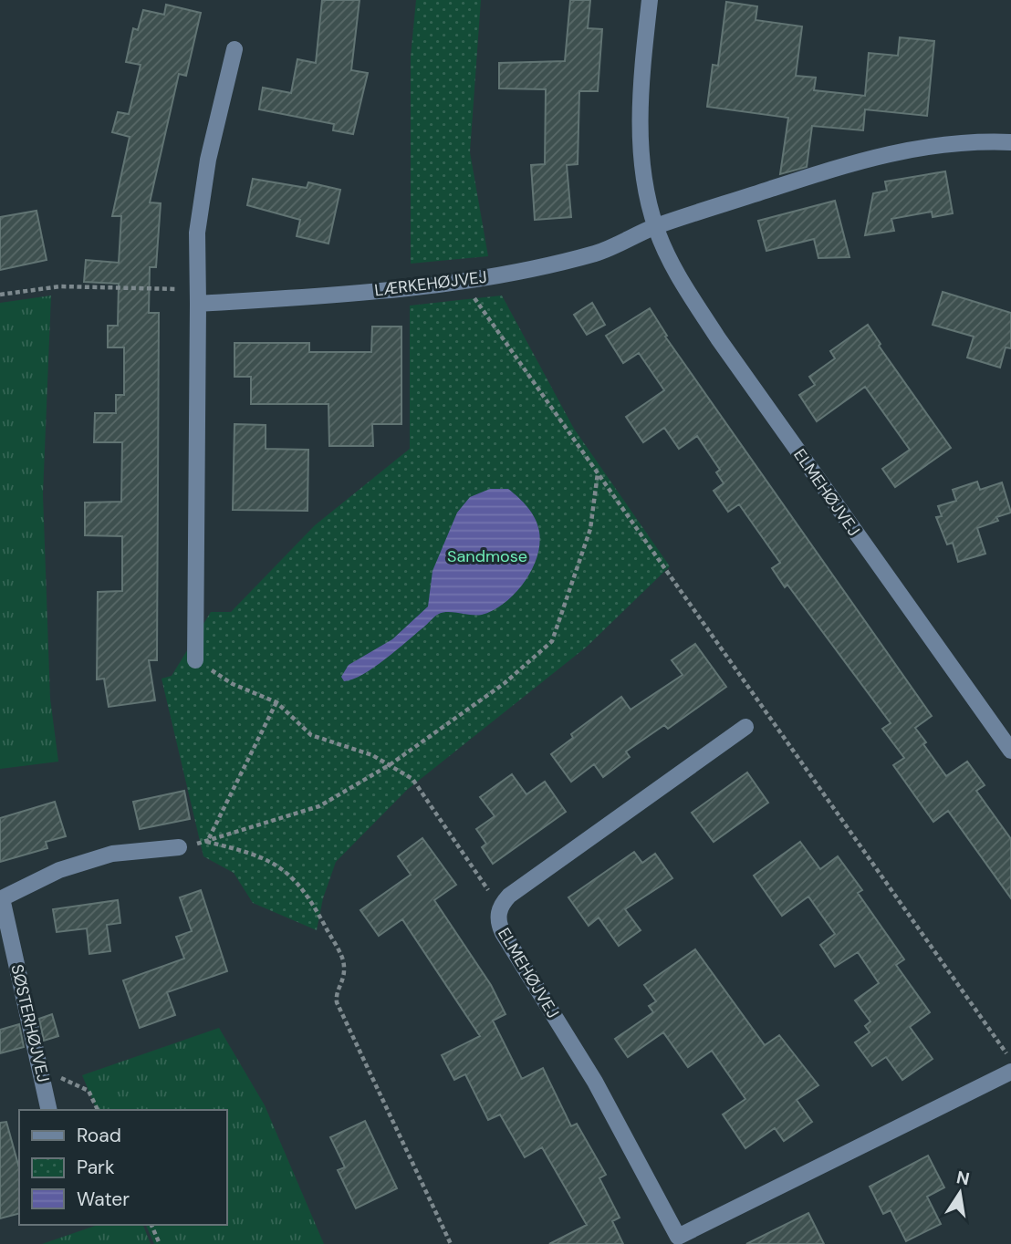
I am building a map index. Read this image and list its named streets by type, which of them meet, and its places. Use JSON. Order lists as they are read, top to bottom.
{
  "streets": {
    "street": ["LÆRKEHØJVEJ", "ELMEHØJVEJ", "SØSTERHØJVEJ"]
  },
  "crossings": [
    ["LÆRKEHØJVEJ", "ELMEHØJVEJ"]
  ],
  "parks": ["Sandmose"],
  "legend": ["Road", "Park", "Water"],
  "north": "top"
}
